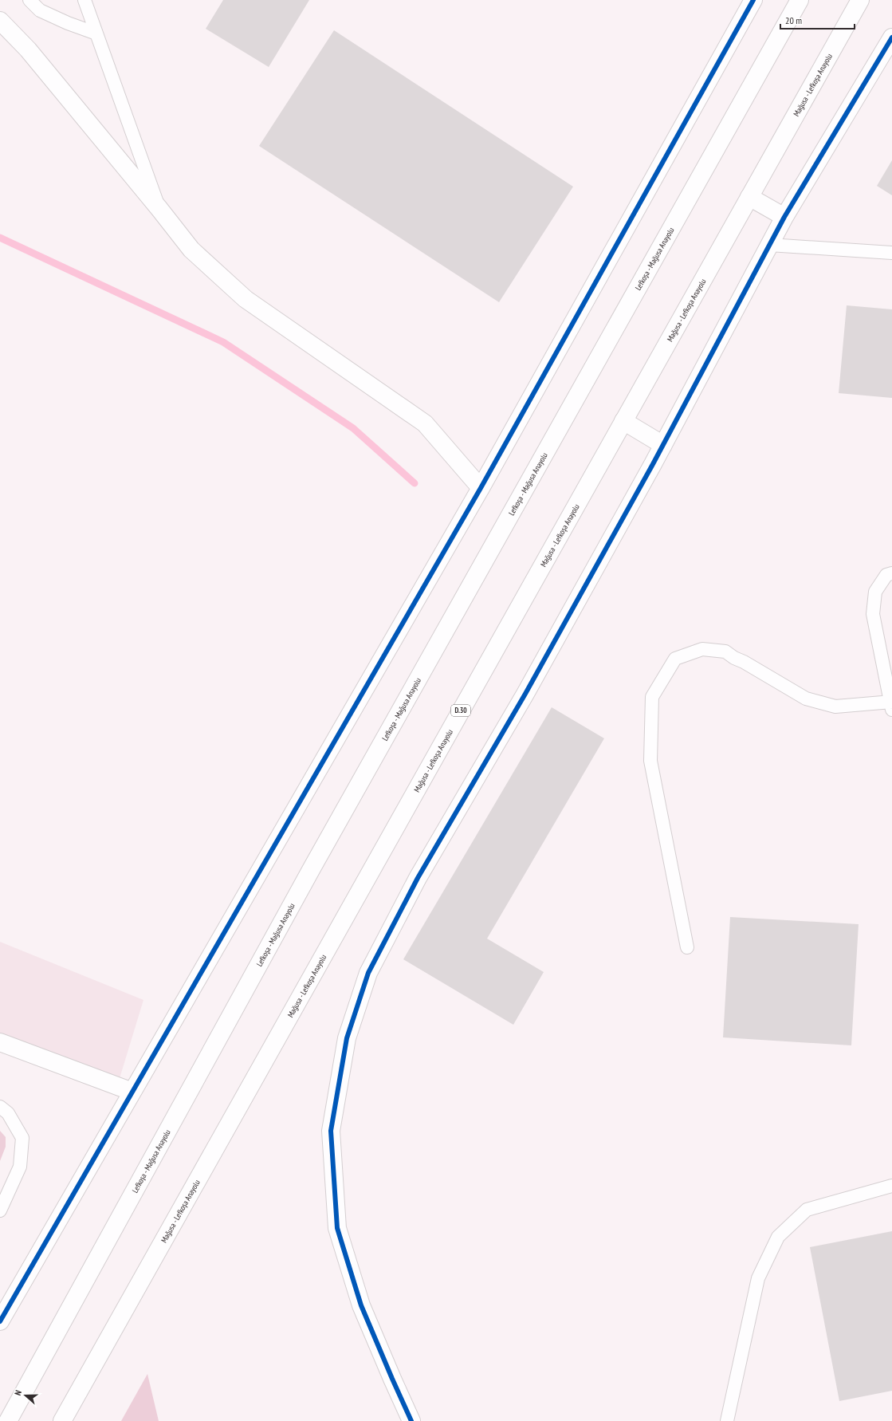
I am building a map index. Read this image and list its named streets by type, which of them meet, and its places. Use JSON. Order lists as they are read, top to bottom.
{
  "streets": {
    "main road": ["Mağusa - Lefkoşa Anayolu", "Lefkoşa - Mağusa Anayolu", "D.30"]
  },
  "scale_bar": "20 m",
  "north": "left"
}
